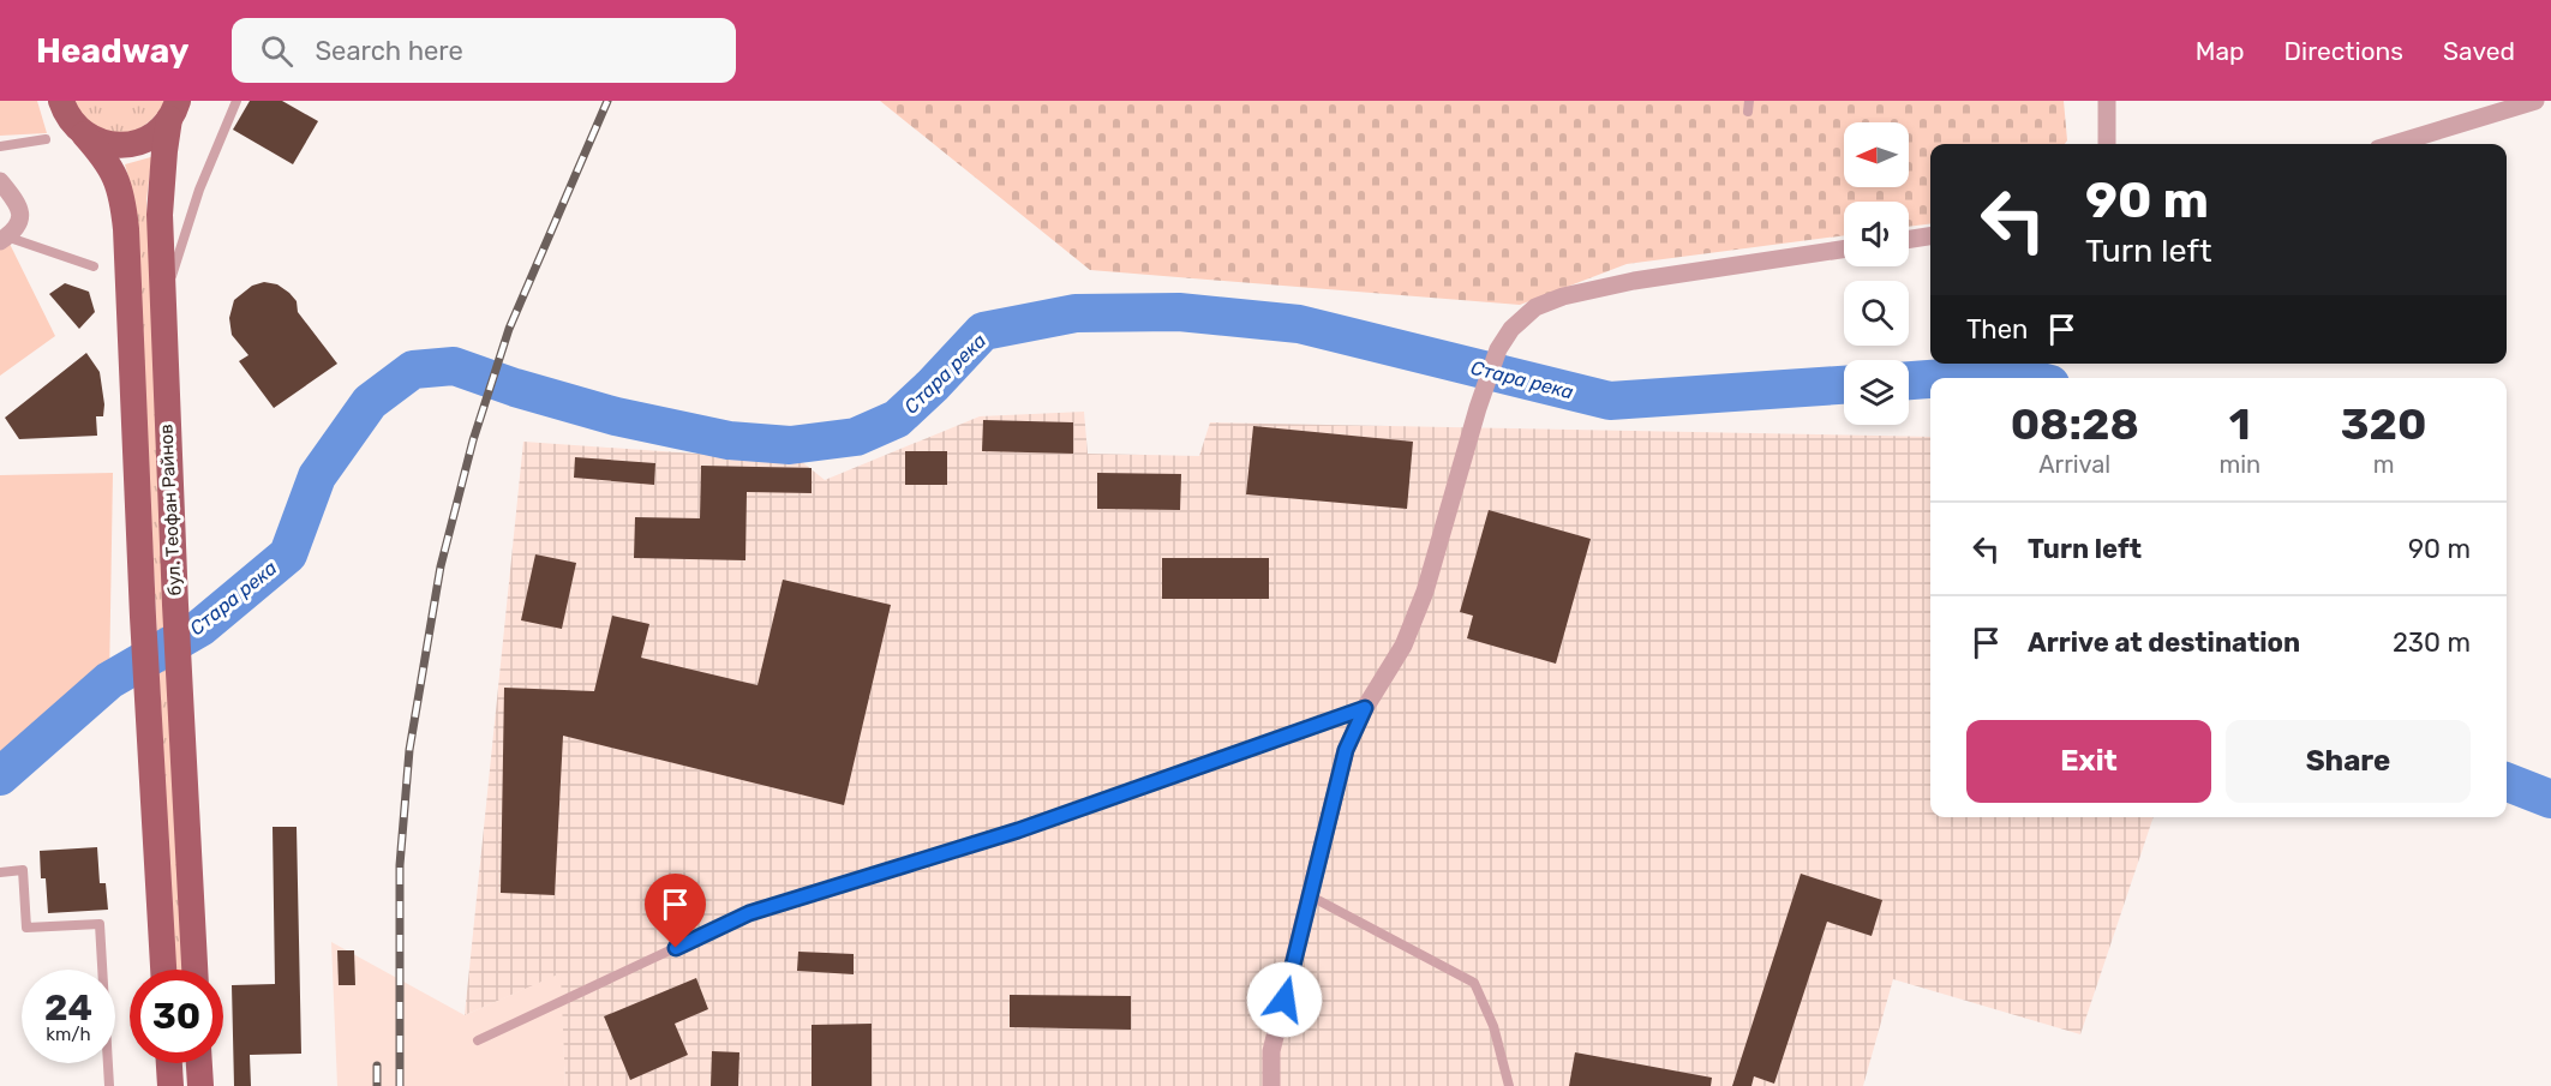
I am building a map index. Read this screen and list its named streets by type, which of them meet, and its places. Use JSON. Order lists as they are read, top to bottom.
{
  "streets": {
    "main road": ["бул. Теофан Райнов"]
  },
  "water": ["Стара река"],
  "north": "left",
  "page": {
    "header": "Headway",
    "search": "Search here",
    "nav": ["Map", "Directions", "Saved"],
    "turn": ["90 m", "Turn left"],
    "then": "Then",
    "eta": [
      "08:28",
      "Arrival",
      "1",
      "min",
      "320",
      "m"
    ],
    "list": [
      {
        "name": "Turn left",
        "value": "90 m"
      },
      {
        "name": "Arrive at destination",
        "value": "230 m"
      }
    ],
    "buttons": ["Exit", "Share"],
    "speed": "24 km/h",
    "limit": "30"
  }
}
